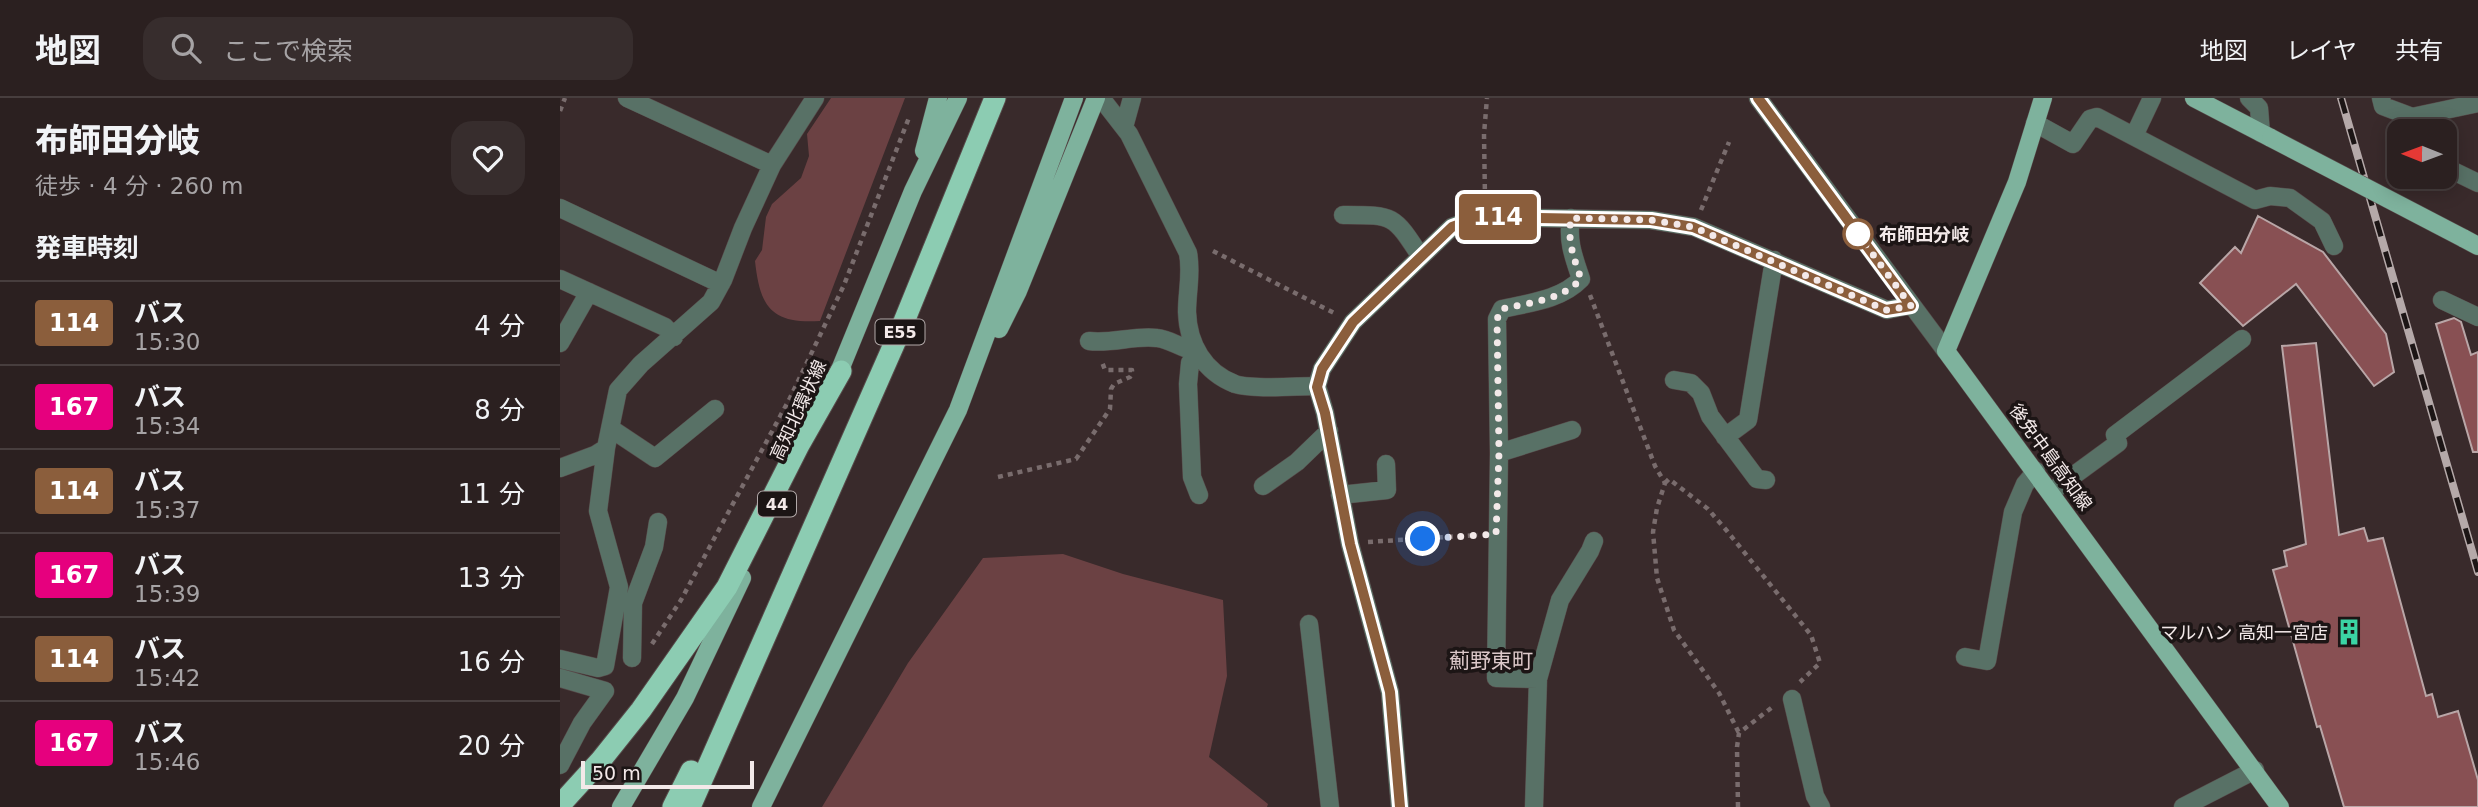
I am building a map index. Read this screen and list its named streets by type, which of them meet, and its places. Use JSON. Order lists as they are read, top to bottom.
{
  "streets": {
    "highway": ["E55"],
    "main road": ["高知北環状線", "後免中島高知線", "44"]
  },
  "districts": ["薊野東町"],
  "places": {
    "other": ["布師田分岐"],
    "building": ["マルハン 高知一宮店"]
  },
  "lines": ["bus line 114"],
  "scale_bar": "50 m",
  "north": "left",
  "page": {
    "header": "地図",
    "search": "ここで検索",
    "nav": ["地図", "レイヤ", "共有"],
    "heading": [
      ["布師田分岐", "徒歩 · 4 分 · 260 m"],
      "発車時刻"
    ],
    "on_map": "114",
    "list": [
      {
        "mark": "114",
        "name": "バス",
        "note": "15:30",
        "value": "4 分"
      },
      {
        "mark": "167",
        "name": "バス",
        "note": "15:34",
        "value": "8 分"
      },
      {
        "mark": "114",
        "name": "バス",
        "note": "15:37",
        "value": "11 分"
      },
      {
        "mark": "167",
        "name": "バス",
        "note": "15:39",
        "value": "13 分"
      },
      {
        "mark": "114",
        "name": "バス",
        "note": "15:42",
        "value": "16 分"
      },
      {
        "mark": "167",
        "name": "バス",
        "note": "15:46",
        "value": "20 分"
      }
    ],
    "scale": "50 m"
  }
}
